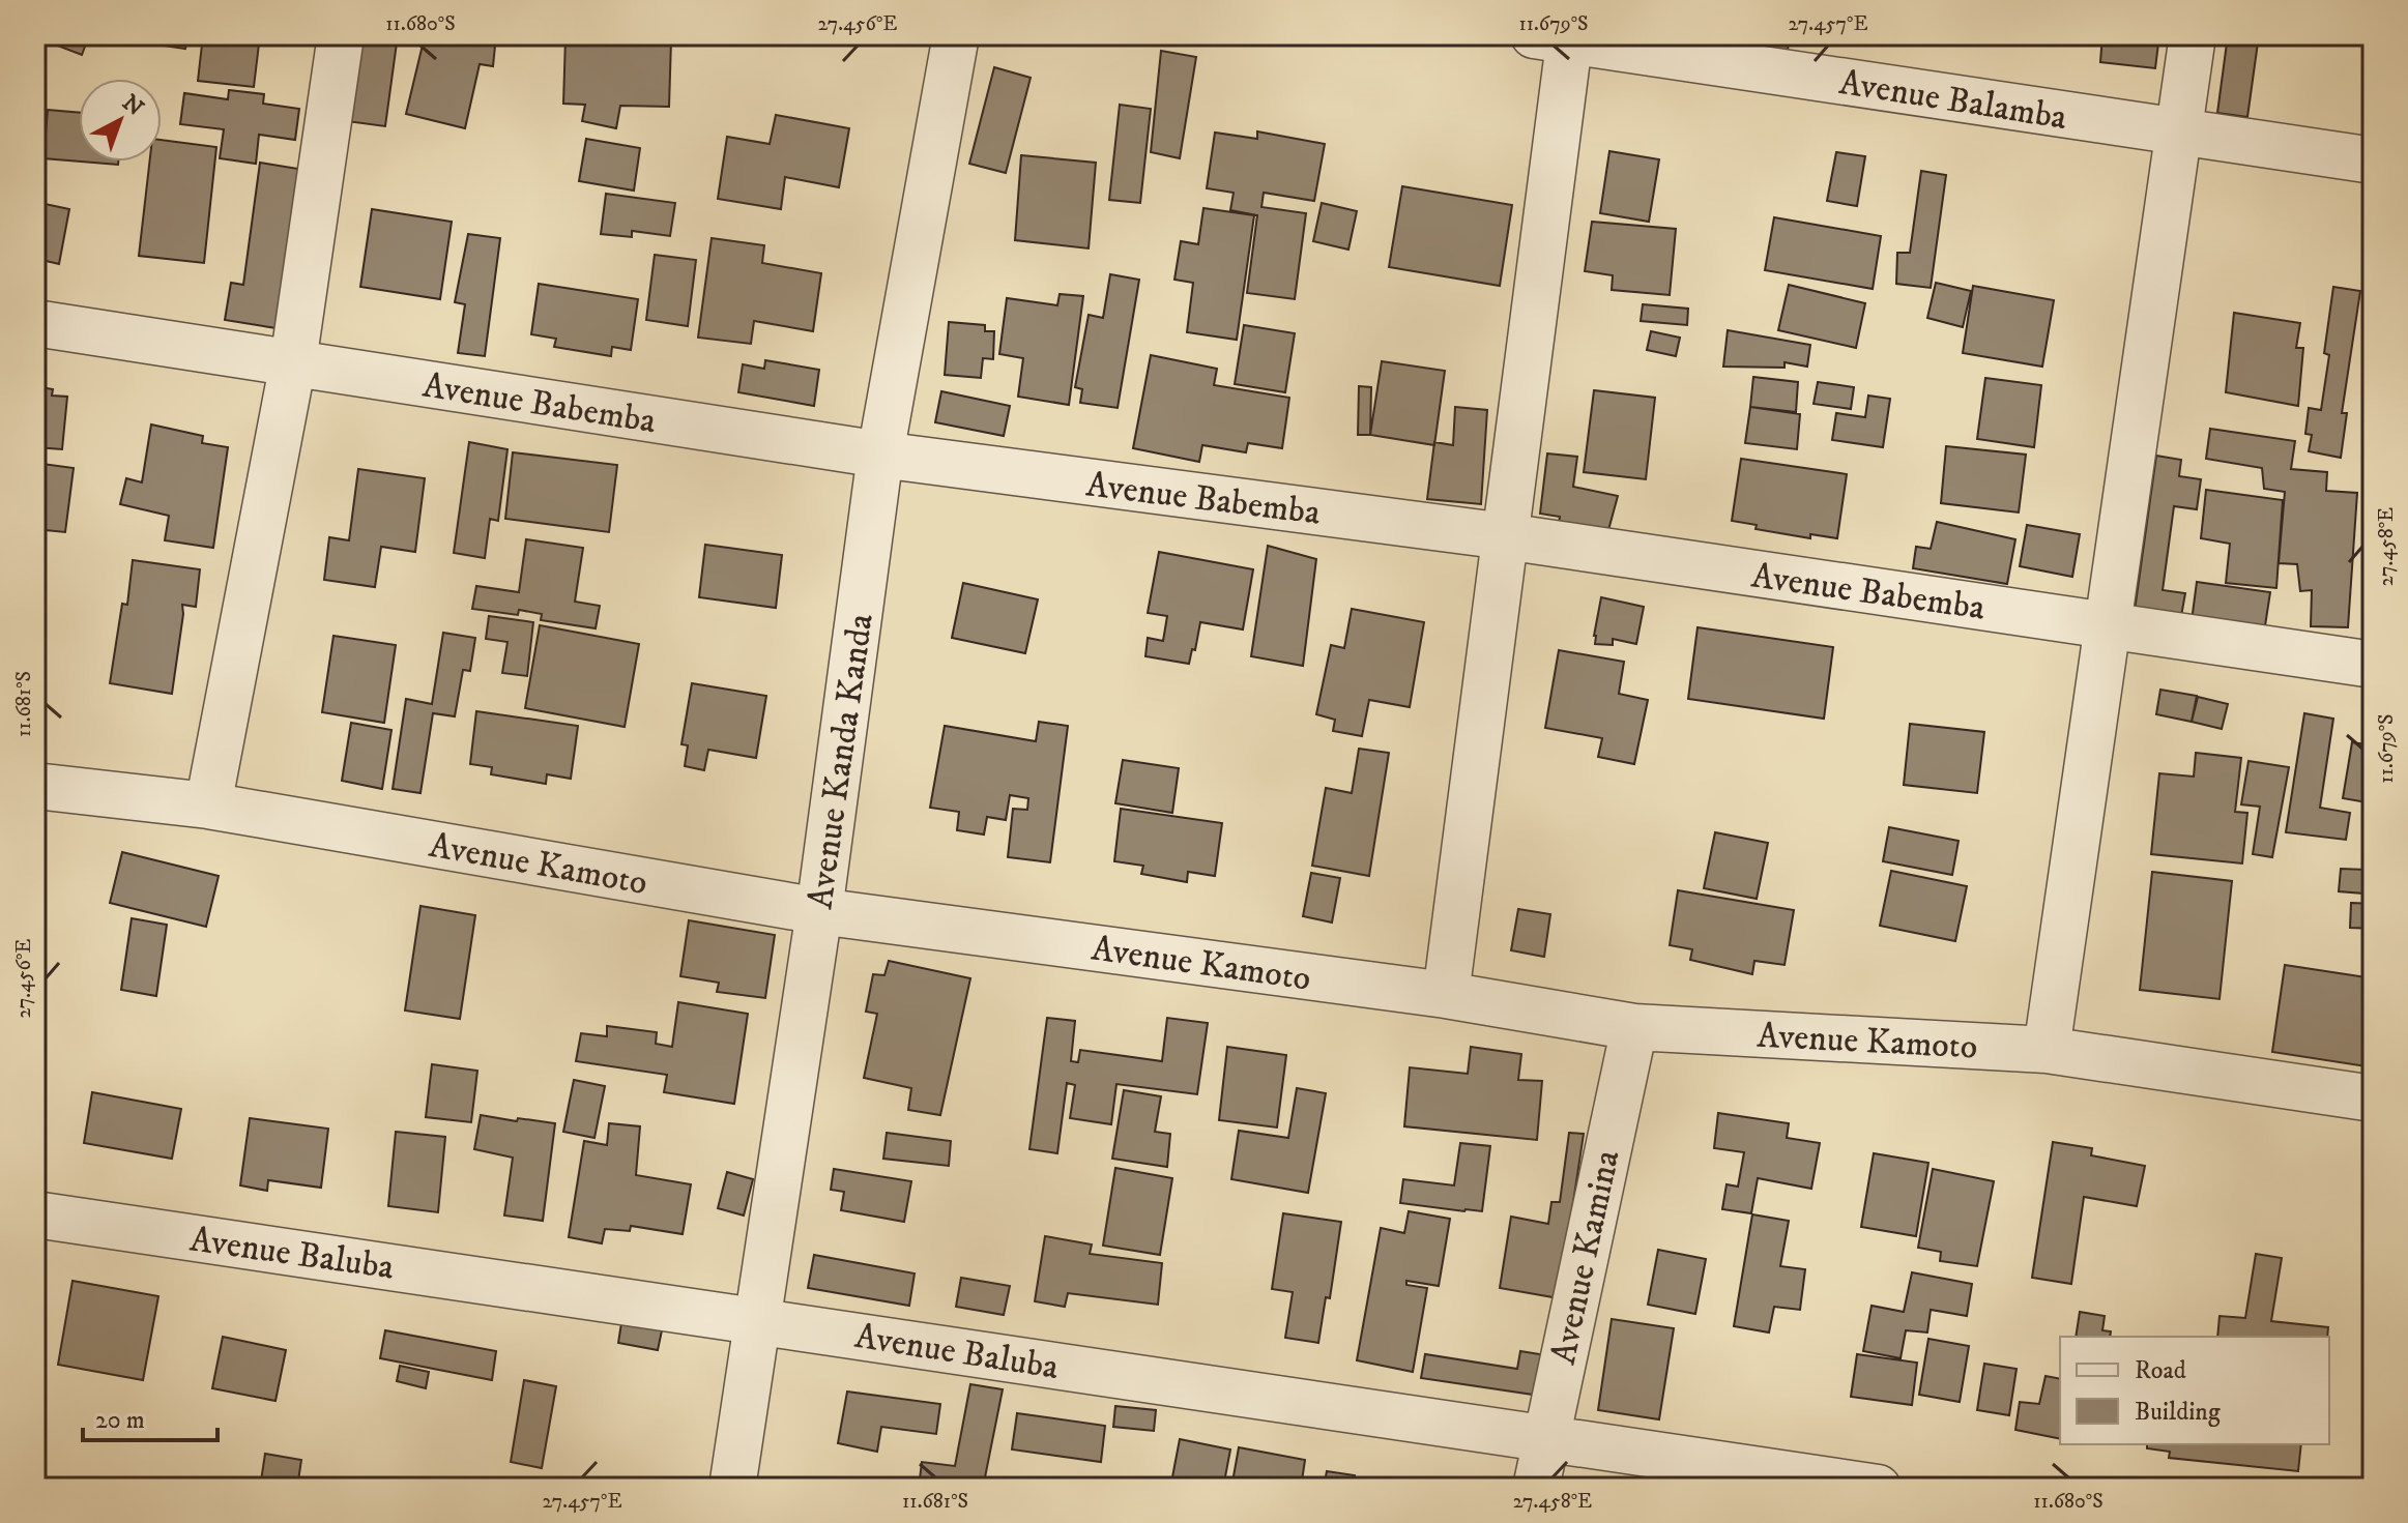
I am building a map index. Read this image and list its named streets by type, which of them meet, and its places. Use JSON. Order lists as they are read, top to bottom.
{
  "streets": {
    "street": [
      "Avenue Balamba",
      "Avenue Babemba",
      "Avenue Kanda Kanda",
      "Avenue Kamoto",
      "Avenue Baluba",
      "Avenue Kamina"
    ]
  },
  "crossings": [
    ["Avenue Babemba", "Avenue Kanda Kanda"],
    ["Avenue Kanda Kanda", "Avenue Kamoto"],
    ["Avenue Kanda Kanda", "Avenue Baluba"],
    ["Avenue Kamoto", "Avenue Kamina"],
    ["Avenue Baluba", "Avenue Kamina"]
  ],
  "legend": ["Road", "Building"],
  "scale_bar": "20 m",
  "north": "top right",
  "coordinates": [
    "11.680°S",
    "27.456°E",
    "11.679°S",
    "27.457°E",
    "27.458°E",
    "11.681°S"
  ]
}
